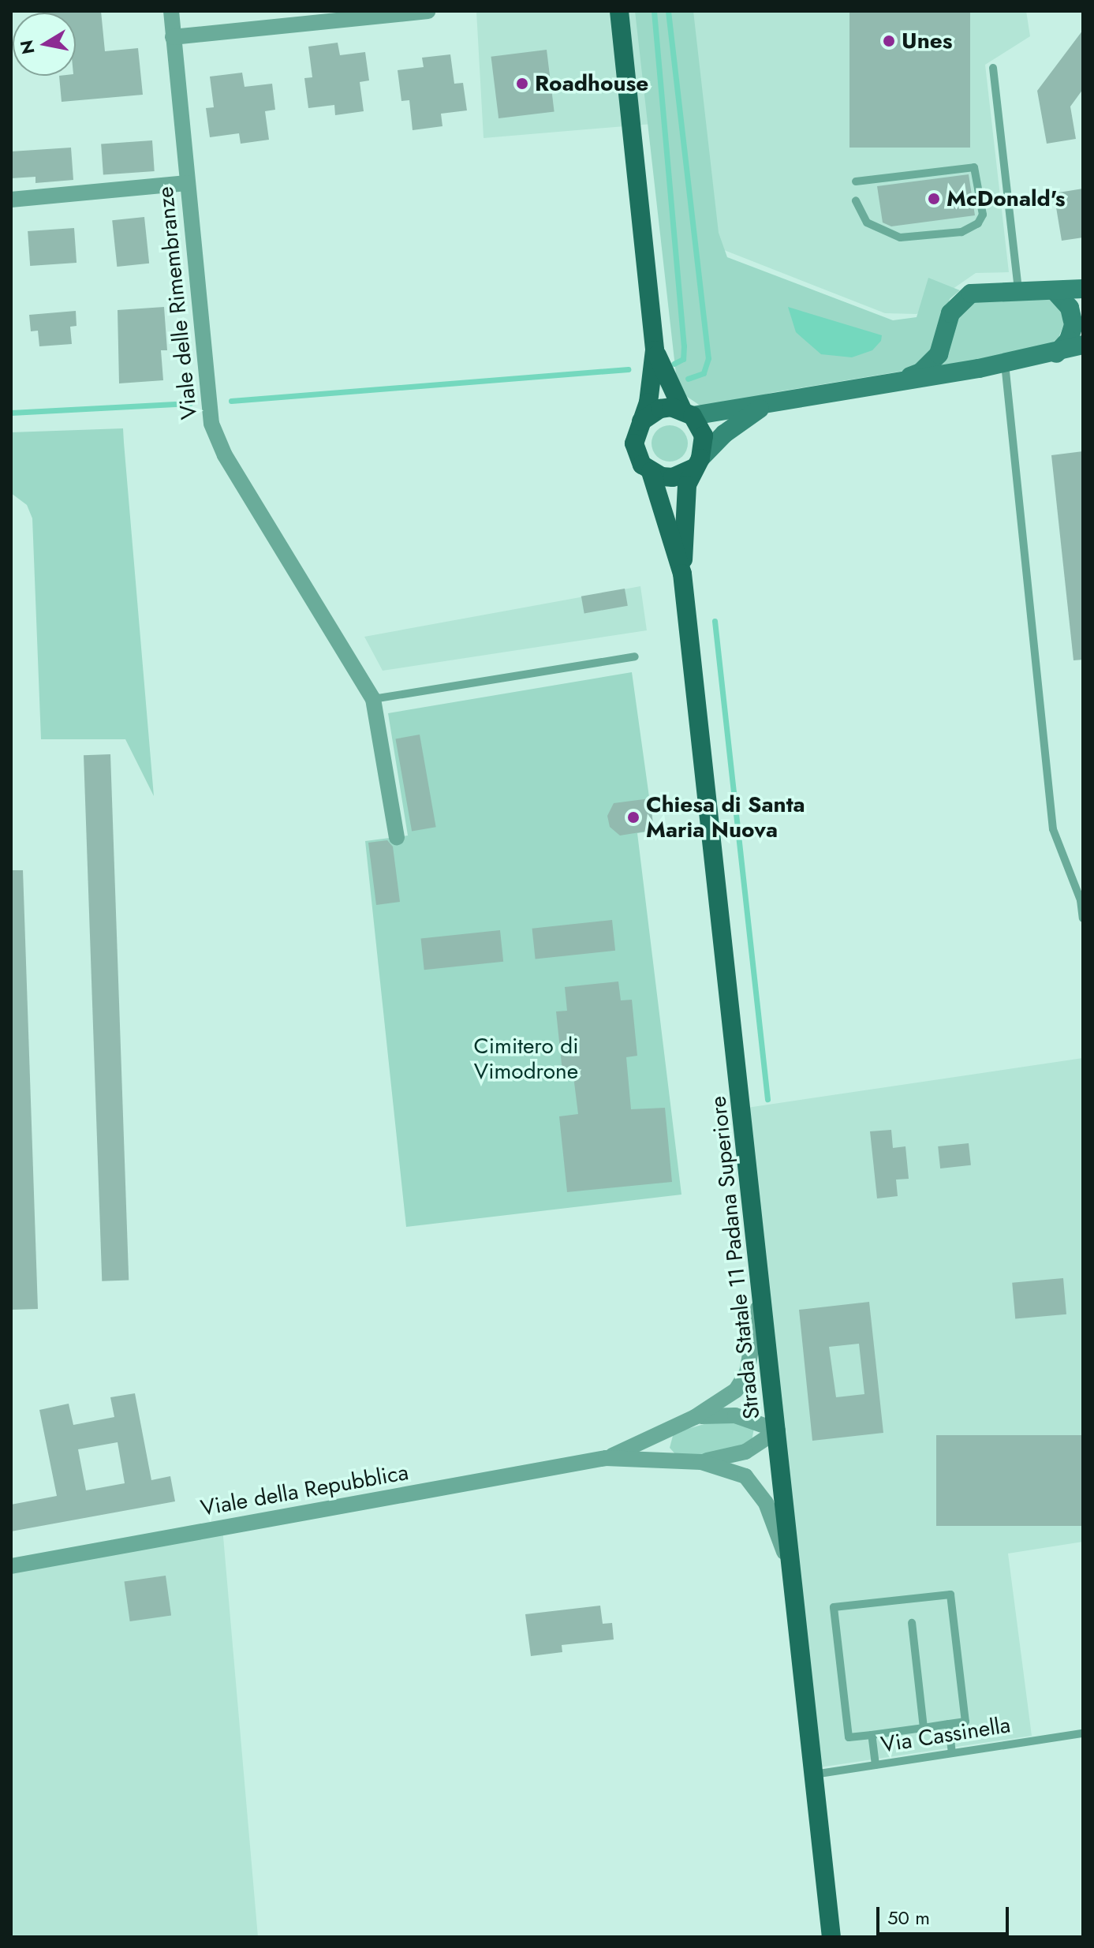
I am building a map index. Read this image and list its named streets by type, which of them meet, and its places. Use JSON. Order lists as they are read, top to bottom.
{
  "streets": {
    "main road": ["Strada Statale 11 Padana Superiore"],
    "street": ["Viale delle Rimembranze", "Viale della Repubblica"],
    "lane": ["Via Cassinella"]
  },
  "crossings": [
    ["Strada Statale 11 Padana Superiore", "Viale della Repubblica"],
    ["Strada Statale 11 Padana Superiore", "Via Cassinella"]
  ],
  "parks": ["Cimitero di Vimodrone"],
  "places": [
    "Unes",
    "Roadhouse",
    "McDonald's",
    "Chiesa di Santa Maria Nuova"
  ],
  "scale_bar": "50 m",
  "north": "left"
}
